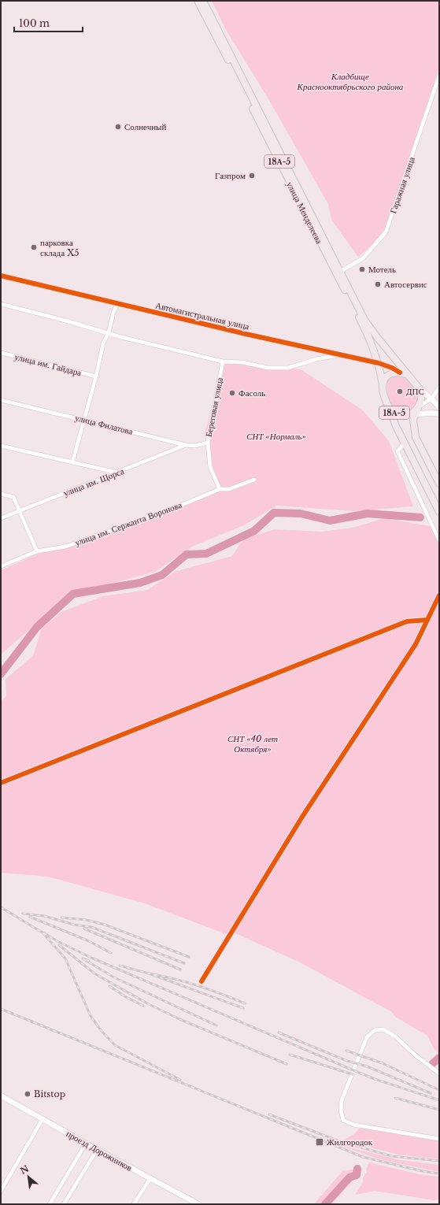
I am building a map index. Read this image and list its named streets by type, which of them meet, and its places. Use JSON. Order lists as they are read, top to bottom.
{
  "streets": {
    "highway": ["18А-5", "улица Менделеева"],
    "main road": ["проезд Дорожников"],
    "street": [
      "Гаражная улица",
      "Автомагистральная улица",
      "улица им. Гайдара",
      "Береговая улица",
      "улица Филатова",
      "улица им. Щорса",
      "улица им. Сержанта Воронова"
    ]
  },
  "crossings": [
    ["18А-5", "улица Менделеева"],
    ["18А-5", "Автомагистральная улица"],
    ["Гаражная улица", "улица Менделеева"],
    ["улица Менделеева", "Автомагистральная улица"],
    ["Береговая улица", "улица Филатова"],
    ["Береговая улица", "улица им. Сержанта Воронова"],
    ["улица Филатова", "улица им. Щорса"]
  ],
  "parks": ["Кладбище Краснооктябрьского района", "СНТ «Нормаль»", "СНТ «40 лет Октября»"],
  "places": {
    "other": [
      "Солнечный",
      "Газпром",
      "парковка склада X5",
      "Мотель",
      "Автосервис",
      "ДПС",
      "Фасоль",
      "Bitstop"
    ],
    "transit": ["Жилгородок"]
  },
  "scale_bar": "100 m",
  "north": "top left"
}
